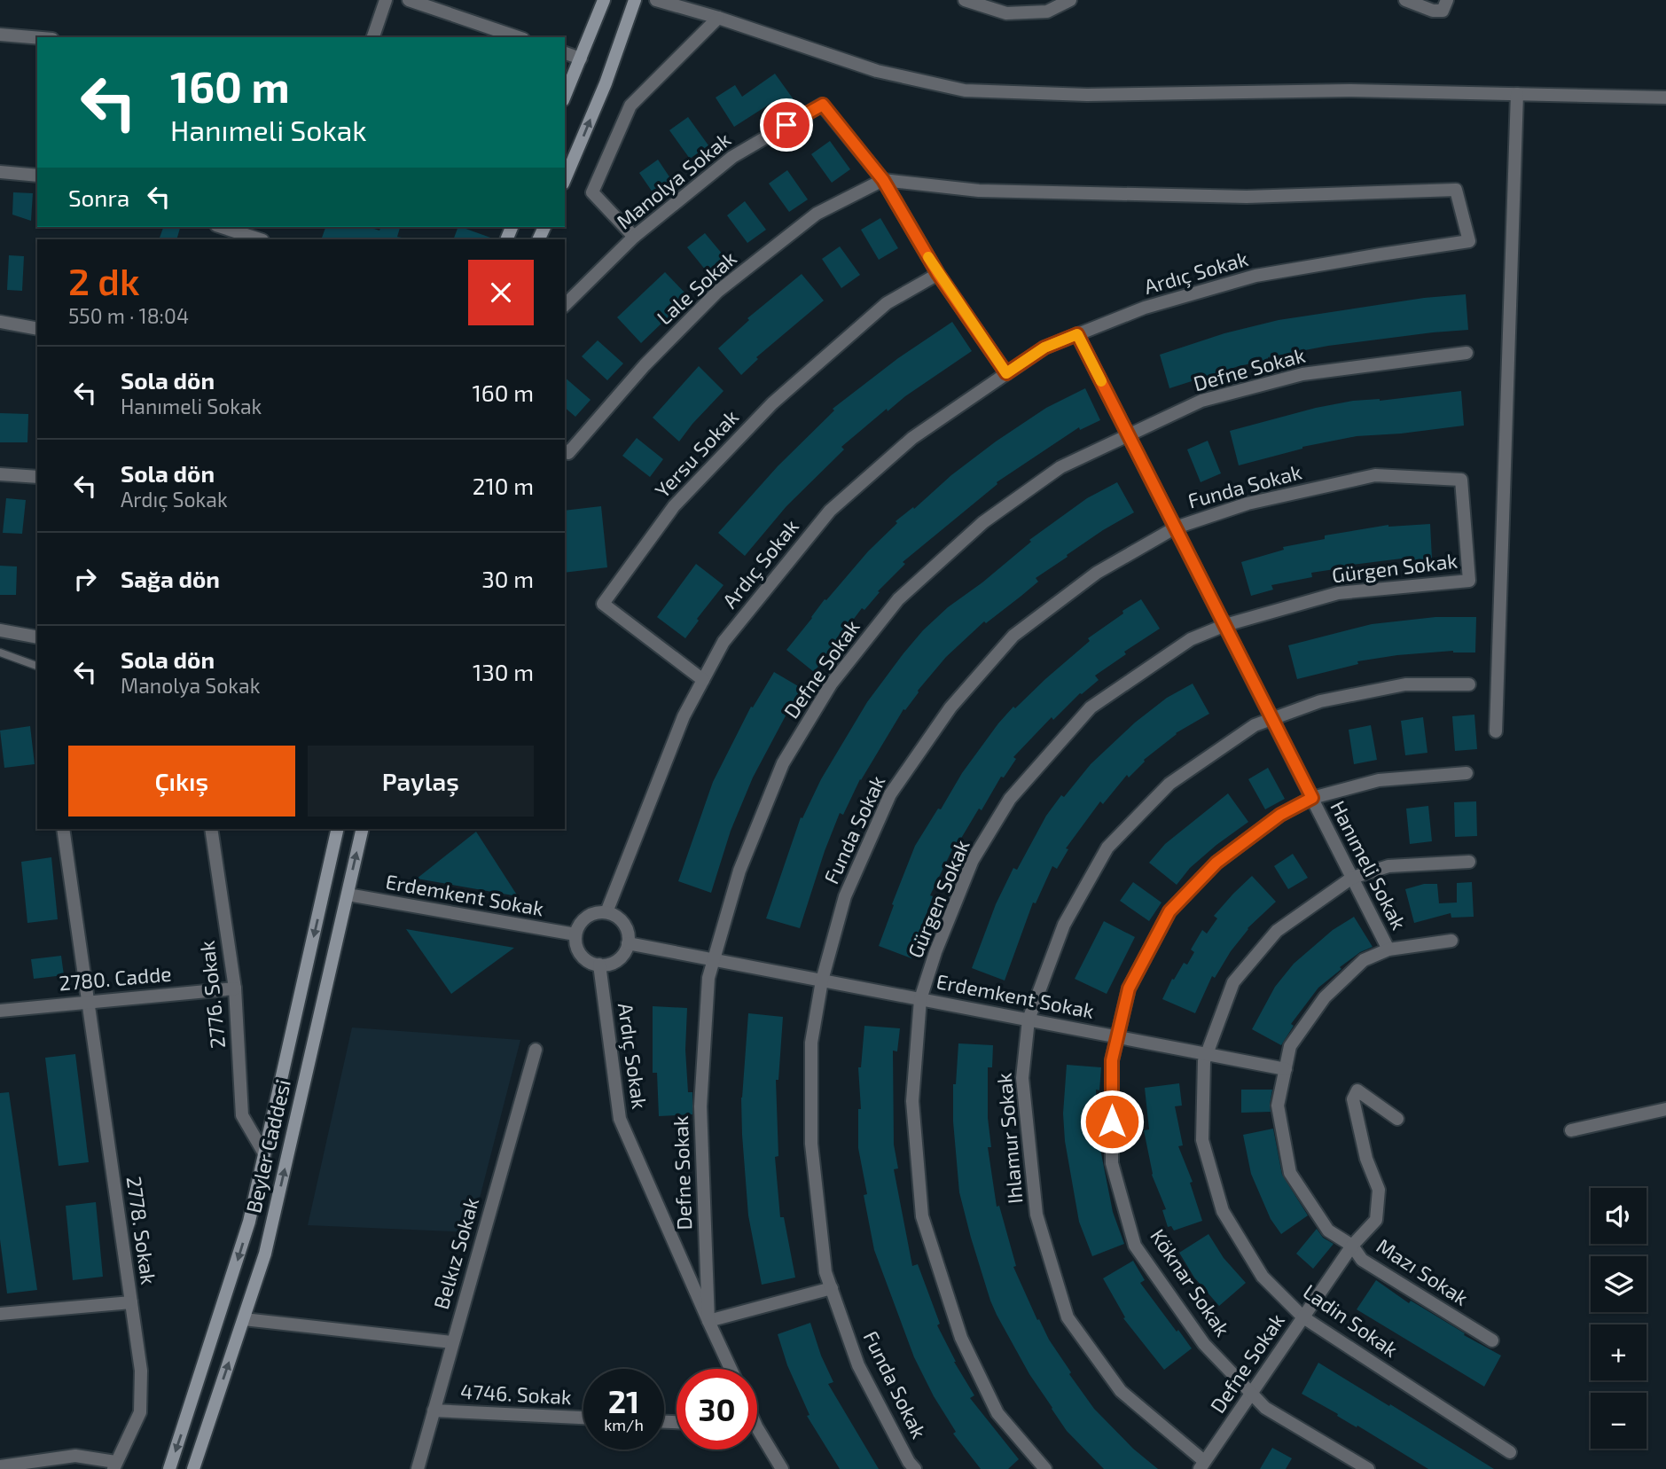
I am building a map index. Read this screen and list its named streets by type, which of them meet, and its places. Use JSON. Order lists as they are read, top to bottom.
{
  "streets": {
    "main road": ["Beyler Caddesi"],
    "street": [
      "Manolya Sokak",
      "Ardıç Sokak",
      "Lale Sokak",
      "Defne Sokak",
      "Yersu Sokak",
      "Funda Sokak",
      "Gürgen Sokak",
      "Hanımeli Sokak",
      "Erdemkent Sokak",
      "2780. Cadde",
      "2776. Sokak",
      "Ihlamur Sokak",
      "2778. Sokak",
      "Belkız Sokak",
      "Mazı Sokak",
      "Köknar Sokak",
      "Ladin Sokak",
      "4746. Sokak"
    ]
  },
  "crossings": [
    ["Manolya Sokak", "Ardıç Sokak"],
    ["Manolya Sokak", "Lale Sokak"],
    ["Ardıç Sokak", "Lale Sokak"],
    ["Ardıç Sokak", "Defne Sokak"],
    ["Ardıç Sokak", "Yersu Sokak"],
    ["Ardıç Sokak", "Hanımeli Sokak"],
    ["Ardıç Sokak", "Erdemkent Sokak"],
    ["Defne Sokak", "Hanımeli Sokak"],
    ["Defne Sokak", "Erdemkent Sokak"],
    ["Defne Sokak", "Ihlamur Sokak"],
    ["Defne Sokak", "Mazı Sokak"],
    ["Defne Sokak", "Köknar Sokak"],
    ["Defne Sokak", "Ladin Sokak"],
    ["Funda Sokak", "Gürgen Sokak"],
    ["Funda Sokak", "Hanımeli Sokak"],
    ["Funda Sokak", "Erdemkent Sokak"],
    ["Gürgen Sokak", "Hanımeli Sokak"],
    ["Gürgen Sokak", "Erdemkent Sokak"],
    ["Hanımeli Sokak", "Ihlamur Sokak"],
    ["Hanımeli Sokak", "Mazı Sokak"],
    ["Hanımeli Sokak", "Köknar Sokak"],
    ["Hanımeli Sokak", "Ladin Sokak"],
    ["Erdemkent Sokak", "Ihlamur Sokak"],
    ["Erdemkent Sokak", "Beyler Caddesi"],
    ["Erdemkent Sokak", "Mazı Sokak"],
    ["Erdemkent Sokak", "Köknar Sokak"],
    ["Erdemkent Sokak", "Ladin Sokak"],
    ["2780. Cadde", "2776. Sokak"],
    ["2780. Cadde", "2778. Sokak"],
    ["2776. Sokak", "Beyler Caddesi"],
    ["Belkız Sokak", "4746. Sokak"]
  ],
  "page": {
    "turn": ["160 m", "Hanımeli Sokak"],
    "then": "Sonra",
    "heading": ["2 dk", "550 m · 18:04"],
    "list": [
      {
        "name": "Sola dön",
        "note": "Hanımeli Sokak",
        "value": "160 m"
      },
      {
        "name": "Sola dön",
        "note": "Ardıç Sokak",
        "value": "210 m"
      },
      {
        "name": "Sağa dön",
        "value": "30 m"
      },
      {
        "name": "Sola dön",
        "note": "Manolya Sokak",
        "value": "130 m"
      }
    ],
    "buttons": ["Çıkış", "Paylaş"],
    "map_buttons": ["+", "−"],
    "speed": "21 km/h",
    "limit": "30"
  }
}
